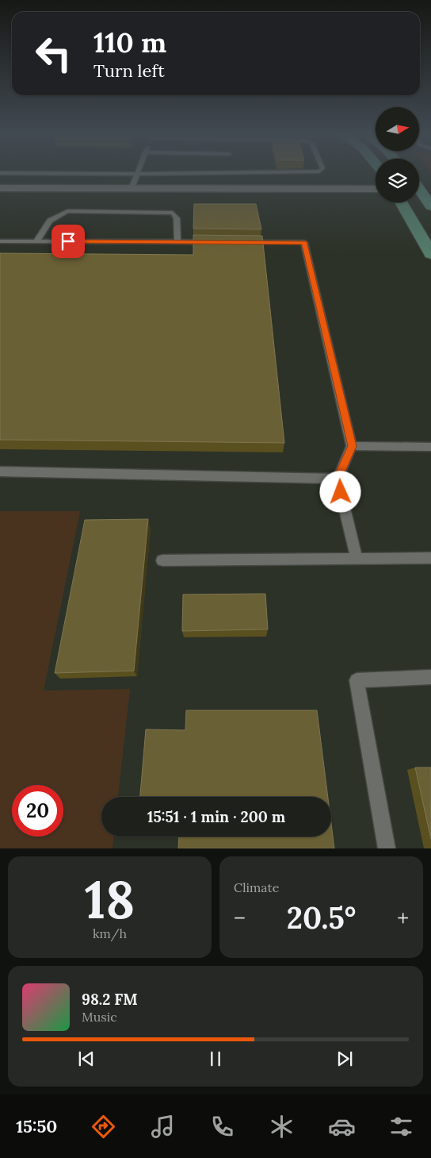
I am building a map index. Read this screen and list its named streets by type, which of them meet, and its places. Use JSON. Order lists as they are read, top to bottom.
{
  "north": "right",
  "page": {
    "turn": ["110 m", "Turn left"],
    "limit": "20",
    "trip": "15:51 · 1 min · 200 m",
    "tile": [
      ["18", "km/h"],
      "Climate"
    ],
    "heat": ["−", "20.5°", "+"],
    "song": ["98.2 FM", "Music"],
    "tabs": "15:50"
  }
}
